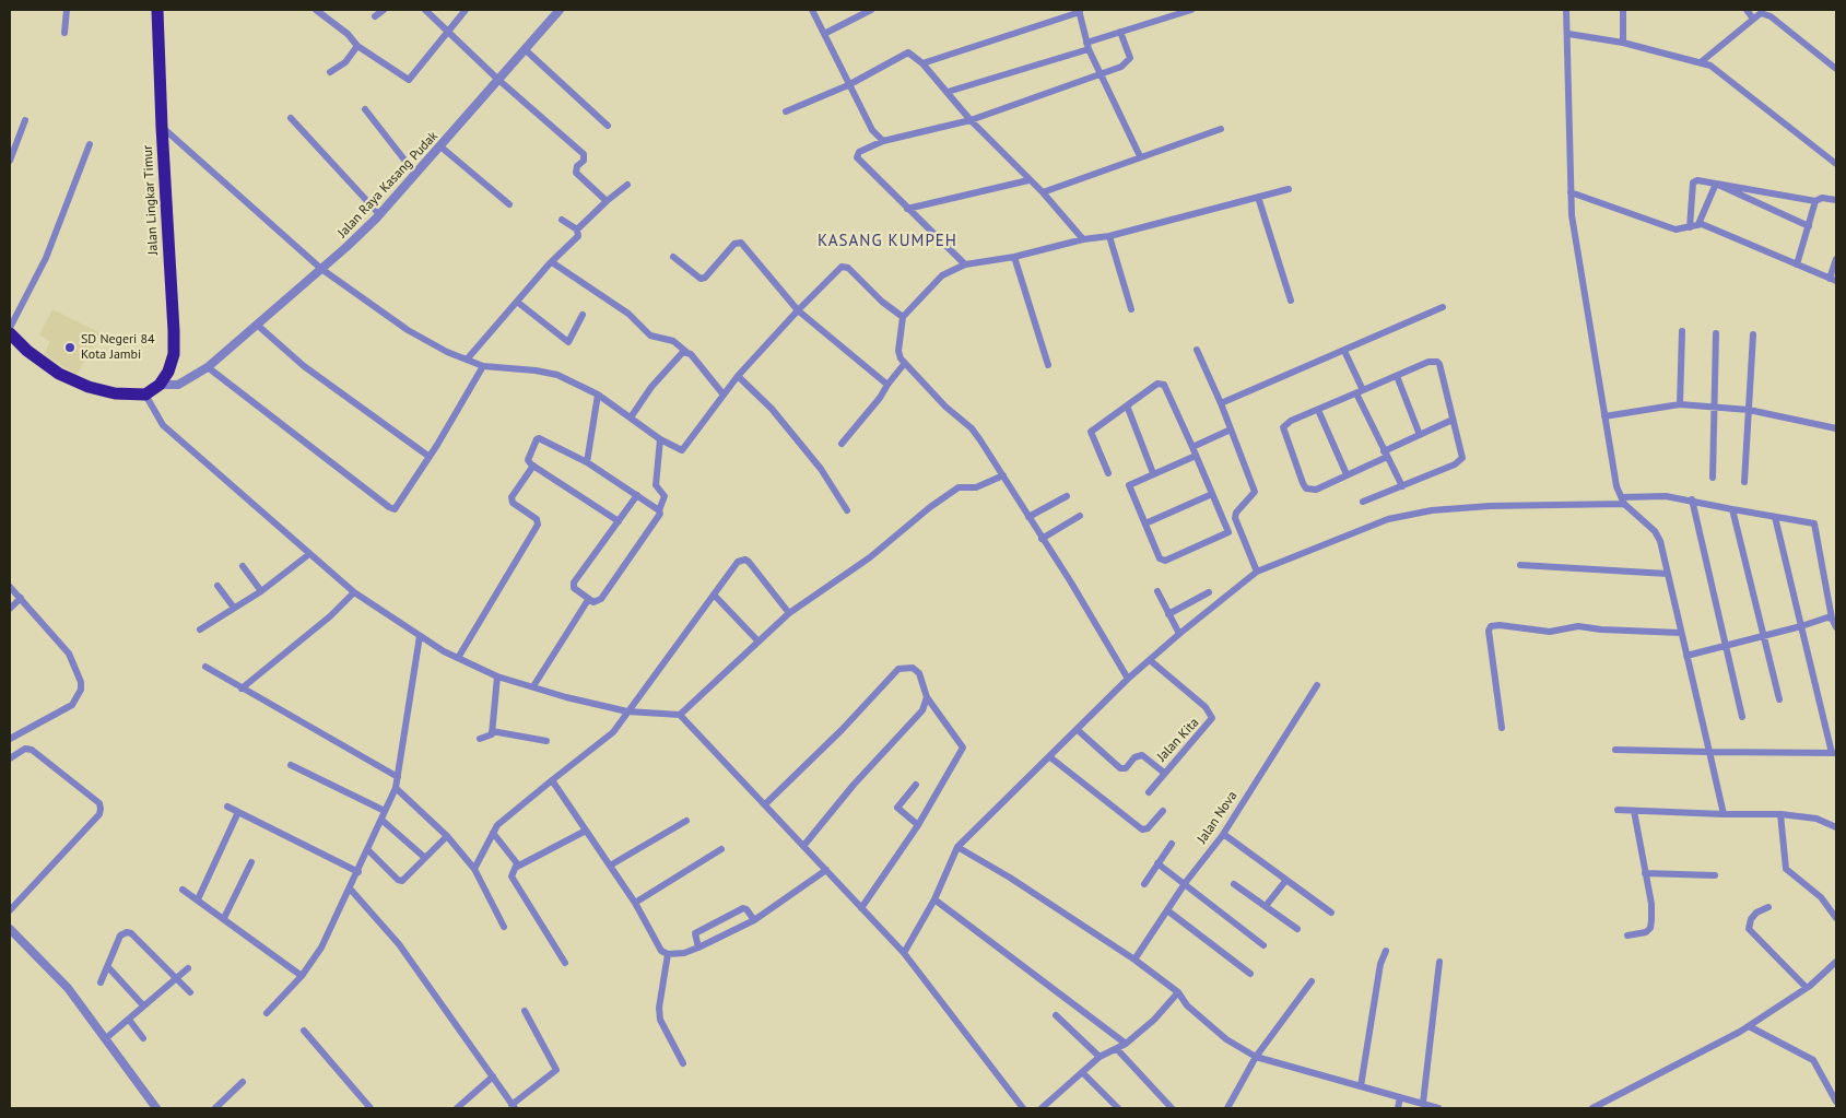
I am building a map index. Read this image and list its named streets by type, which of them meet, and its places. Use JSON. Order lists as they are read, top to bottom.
{
  "streets": {
    "highway": ["Jalan Lingkar Timur"],
    "street": ["Jalan Raya Kasang Pudak", "Jalan Kita", "Jalan Nova"]
  },
  "crossings": [
    ["Jalan Raya Kasang Pudak", "Jalan Lingkar Timur"]
  ],
  "districts": ["KASANG KUMPEH"],
  "places": ["SD Negeri 84 Kota Jambi"]
}
